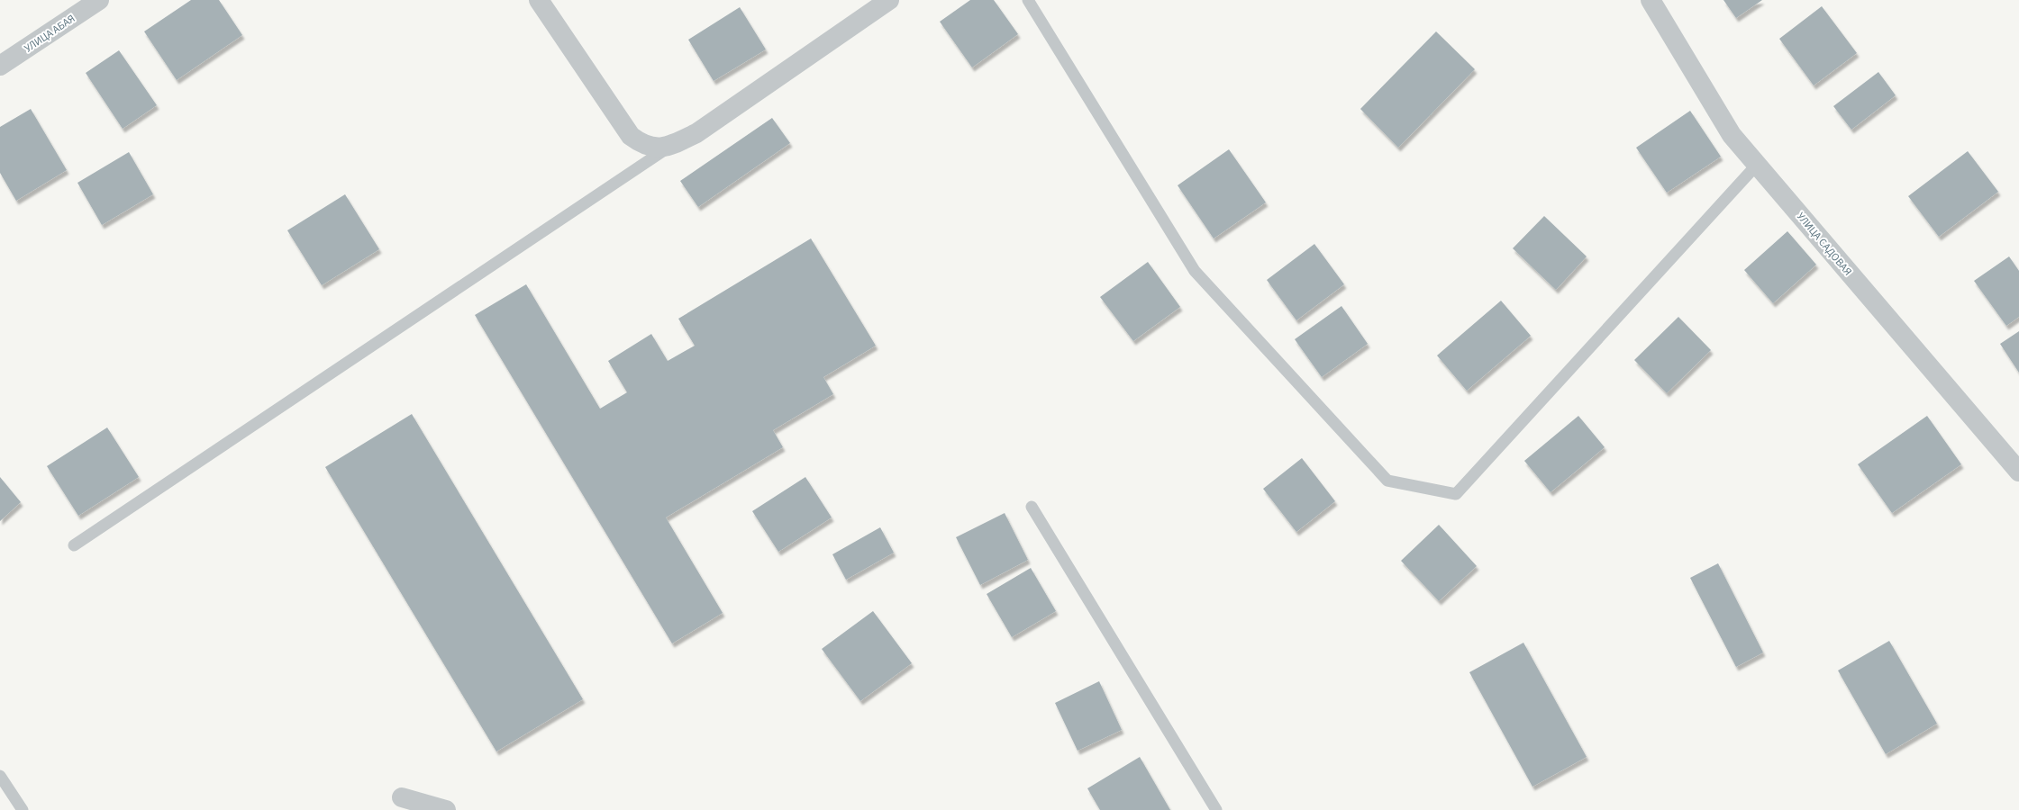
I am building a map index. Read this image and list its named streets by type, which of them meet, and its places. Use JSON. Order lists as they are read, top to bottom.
{
  "streets": {
    "street": ["УЛИЦА АБАЯ", "УЛИЦА САДОВАЯ"]
  }
}
